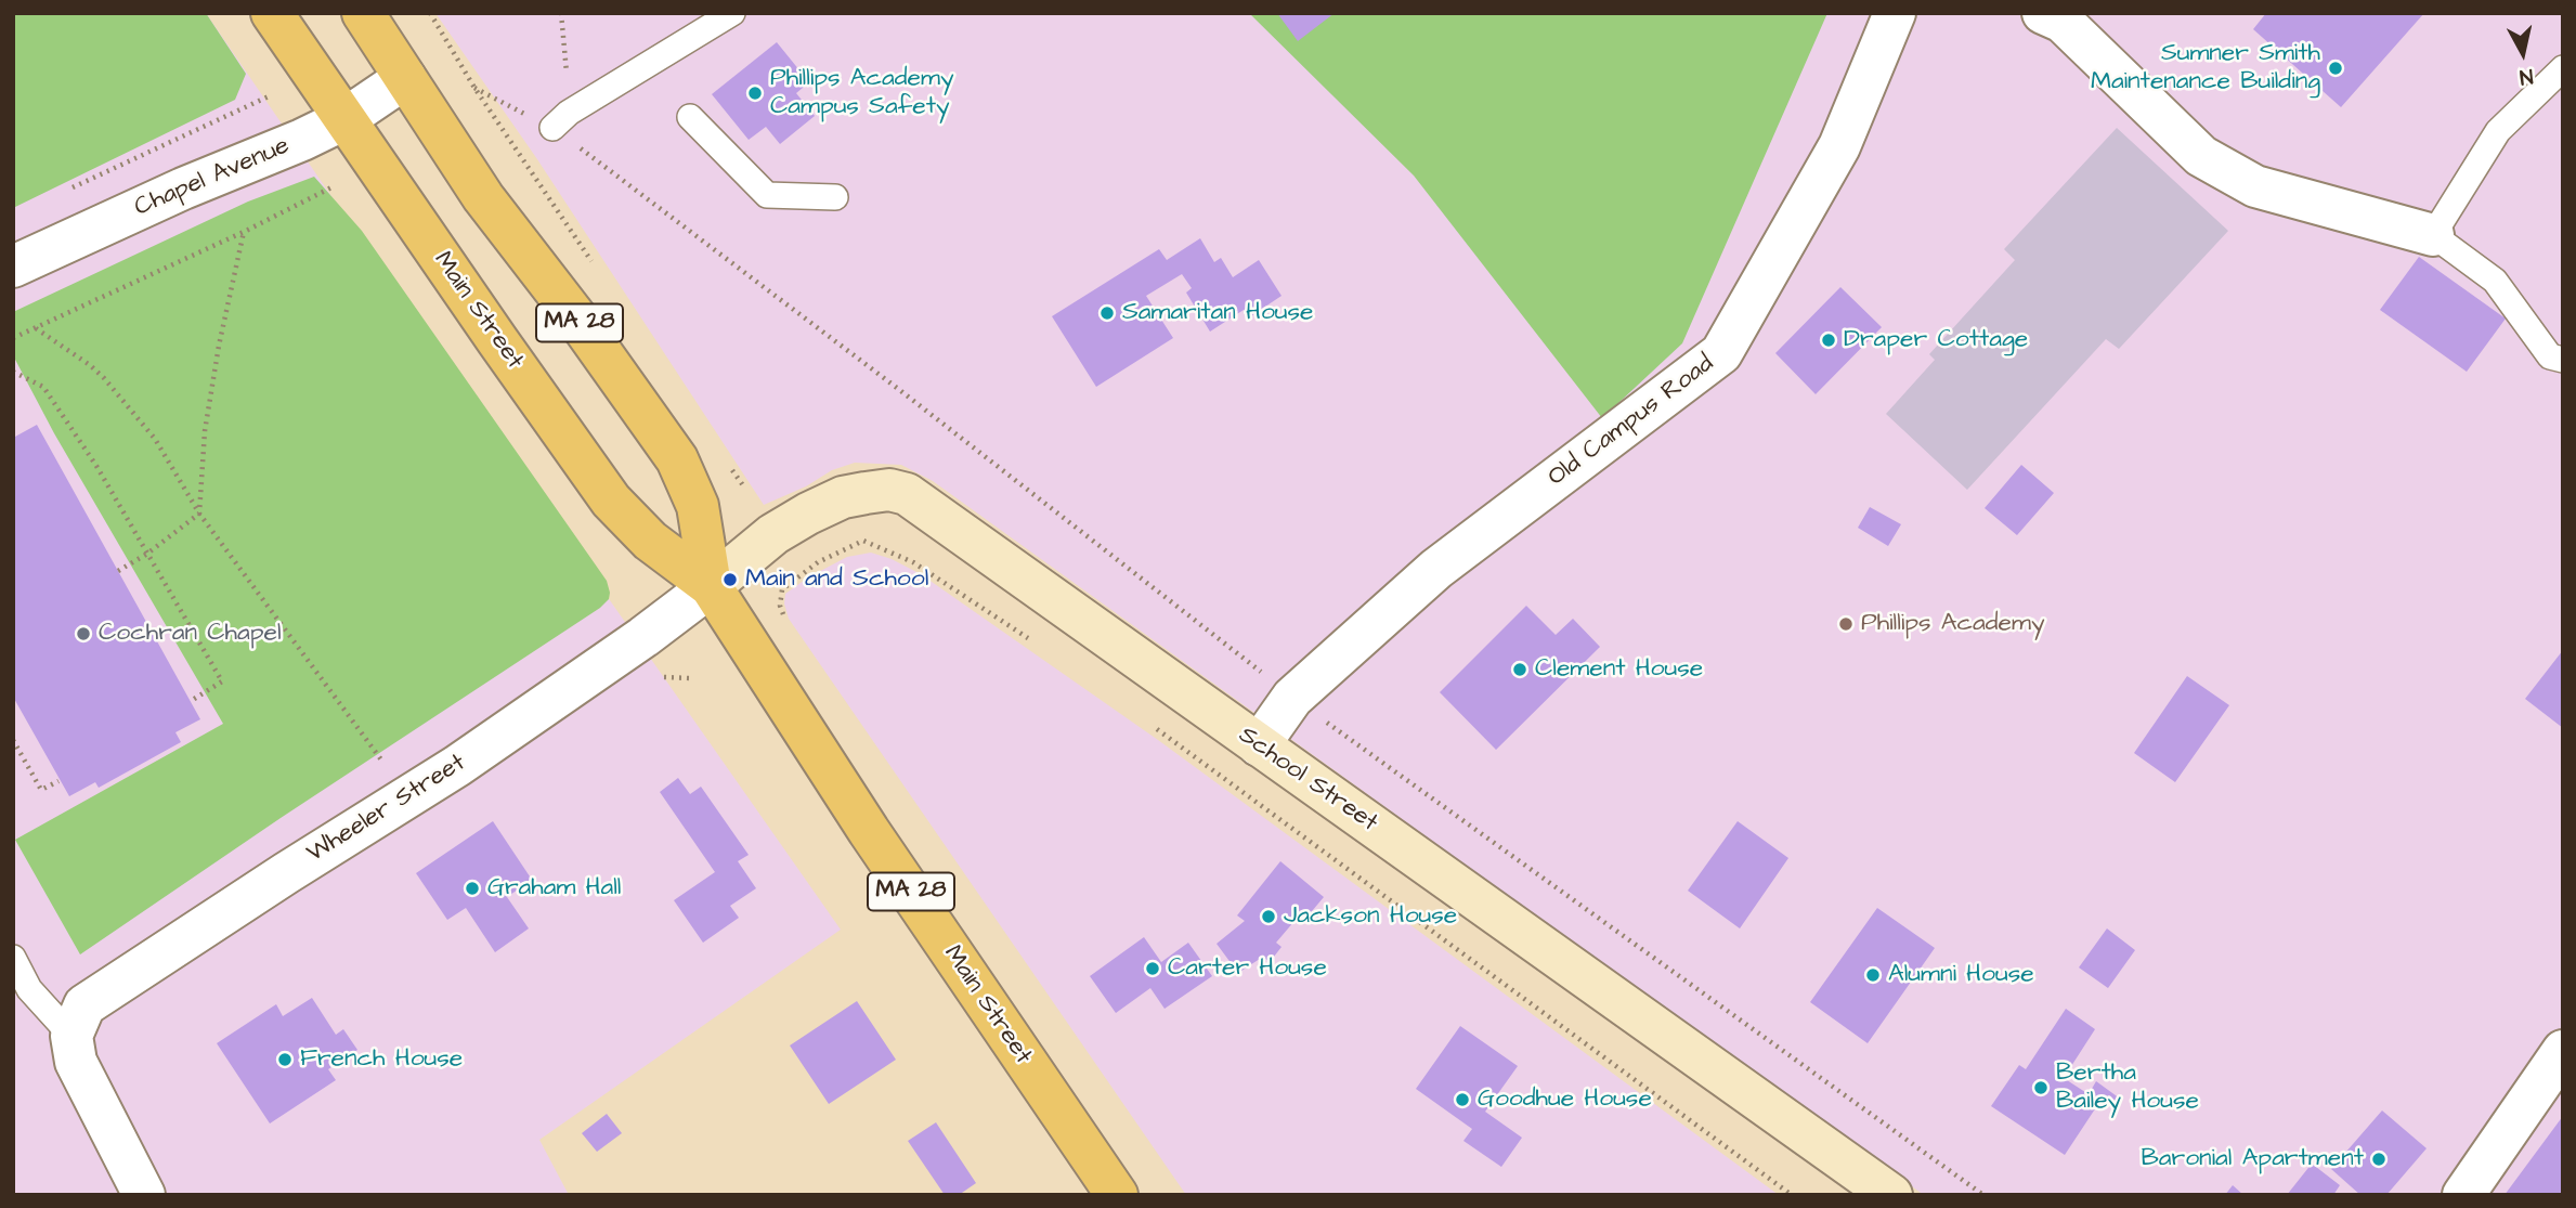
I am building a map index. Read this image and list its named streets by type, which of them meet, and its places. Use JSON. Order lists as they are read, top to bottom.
{
  "streets": {
    "main road": ["Main Street", "MA 28", "School Street"],
    "street": ["Chapel Avenue", "Old Campus Road", "Wheeler Street"]
  },
  "crossings": [
    ["Chapel Avenue", "Main Street"],
    ["Main Street", "School Street"],
    ["Main Street", "Wheeler Street"],
    ["Old Campus Road", "School Street"],
    ["School Street", "Wheeler Street"]
  ],
  "places": [
    "Sumner Smith Maintenance Building",
    "Phillips Academy Campus Safety",
    "Samaritan House",
    "Draper Cottage",
    "Main and School",
    "Phillips Academy",
    "Cochran Chapel",
    "Clement House",
    "Graham Hall",
    "Jackson House",
    "Carter House",
    "Alumni House",
    "French House",
    "Bertha Bailey House",
    "Goodhue House",
    "Baronial Apartment"
  ],
  "north": "bottom"
}
